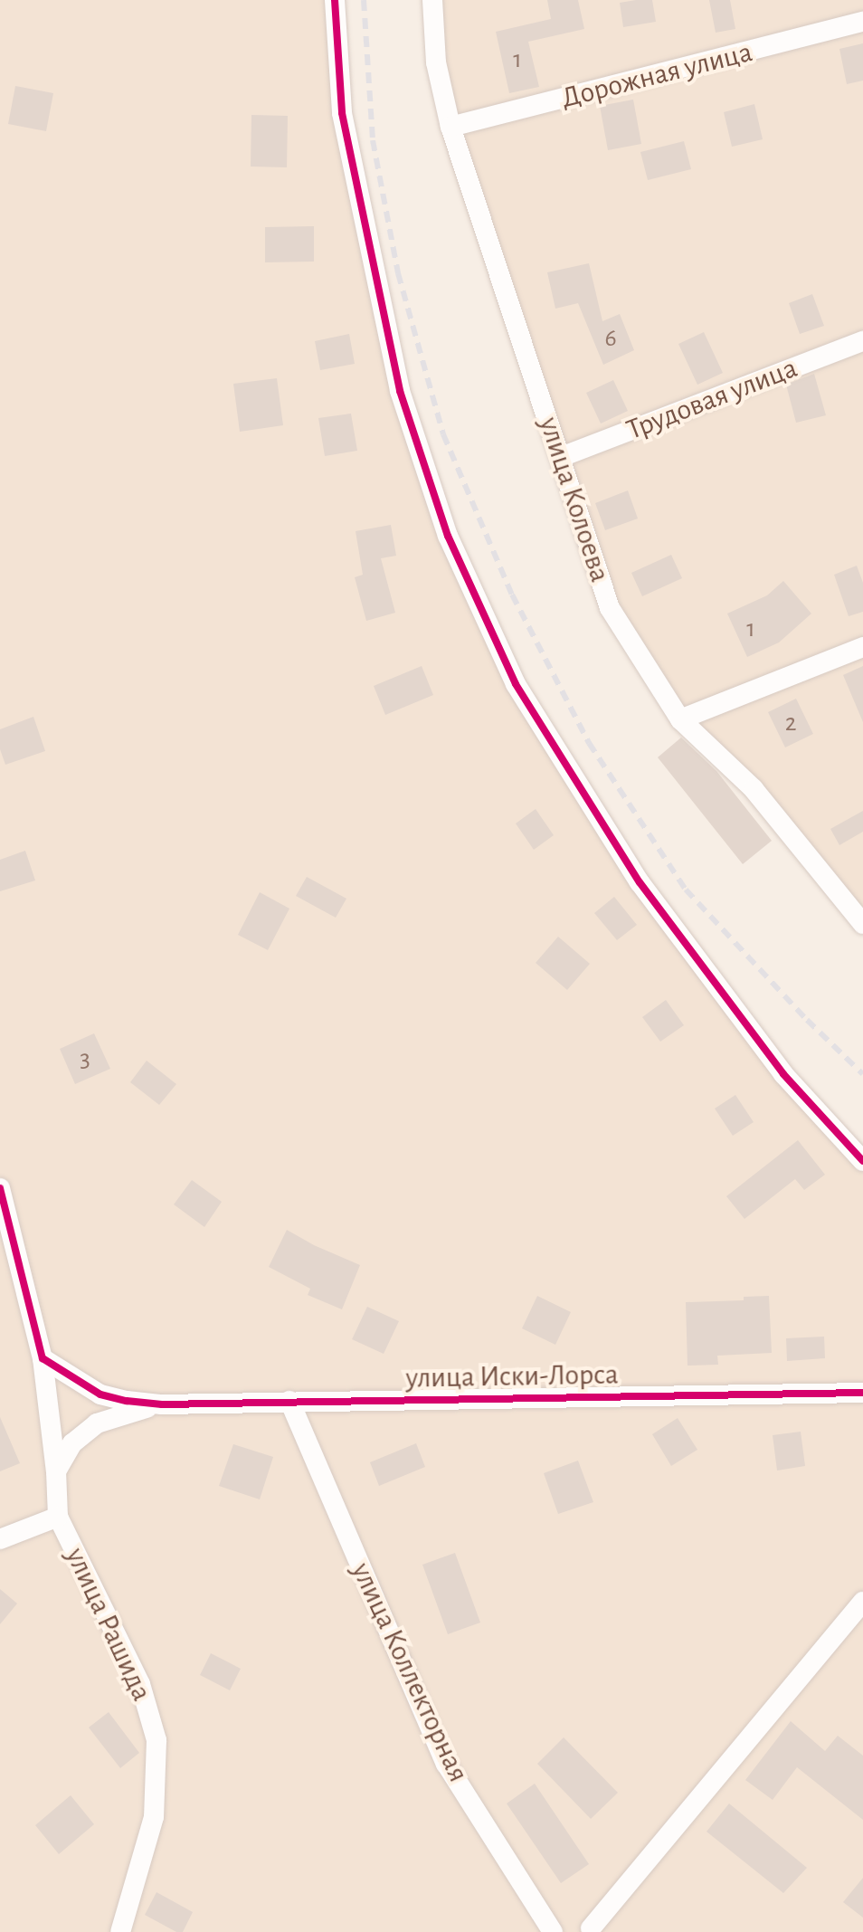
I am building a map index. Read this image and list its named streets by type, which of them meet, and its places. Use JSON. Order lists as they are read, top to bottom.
{
  "streets": {
    "street": [
      "Дорожная улица",
      "Трудовая улица",
      "улица Колоева",
      "улица Иски-Лорса",
      "улица Рашида",
      "улица Коллекторная"
    ]
  },
  "crossings": [
    ["Дорожная улица", "улица Колоева"],
    ["Трудовая улица", "улица Колоева"],
    ["улица Иски-Лорса", "улица Коллекторная"]
  ],
  "house_numbers": [
    "1",
    "6",
    "1",
    "2",
    "3"
  ]
}
